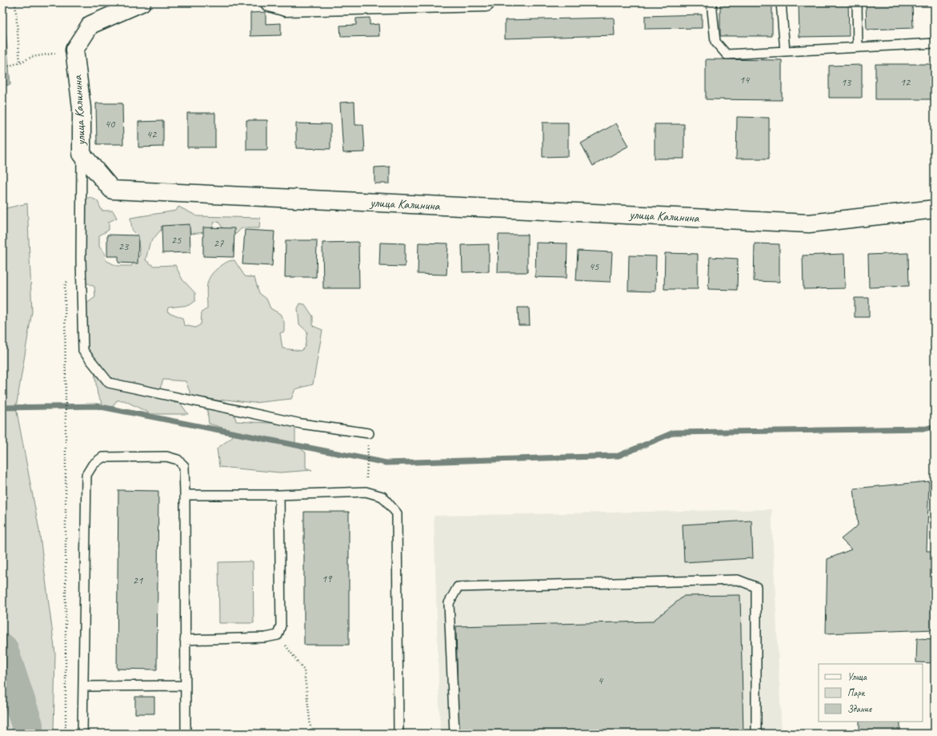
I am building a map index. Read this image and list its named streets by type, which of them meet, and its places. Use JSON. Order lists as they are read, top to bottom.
{
  "streets": {
    "street": ["улица Калинина"]
  },
  "house_numbers": [
    "14",
    "13",
    "12",
    "40",
    "42",
    "25",
    "27",
    "23",
    "45",
    "19",
    "21",
    "4"
  ],
  "legend": ["Улица", "Парк", "Здание"]
}
